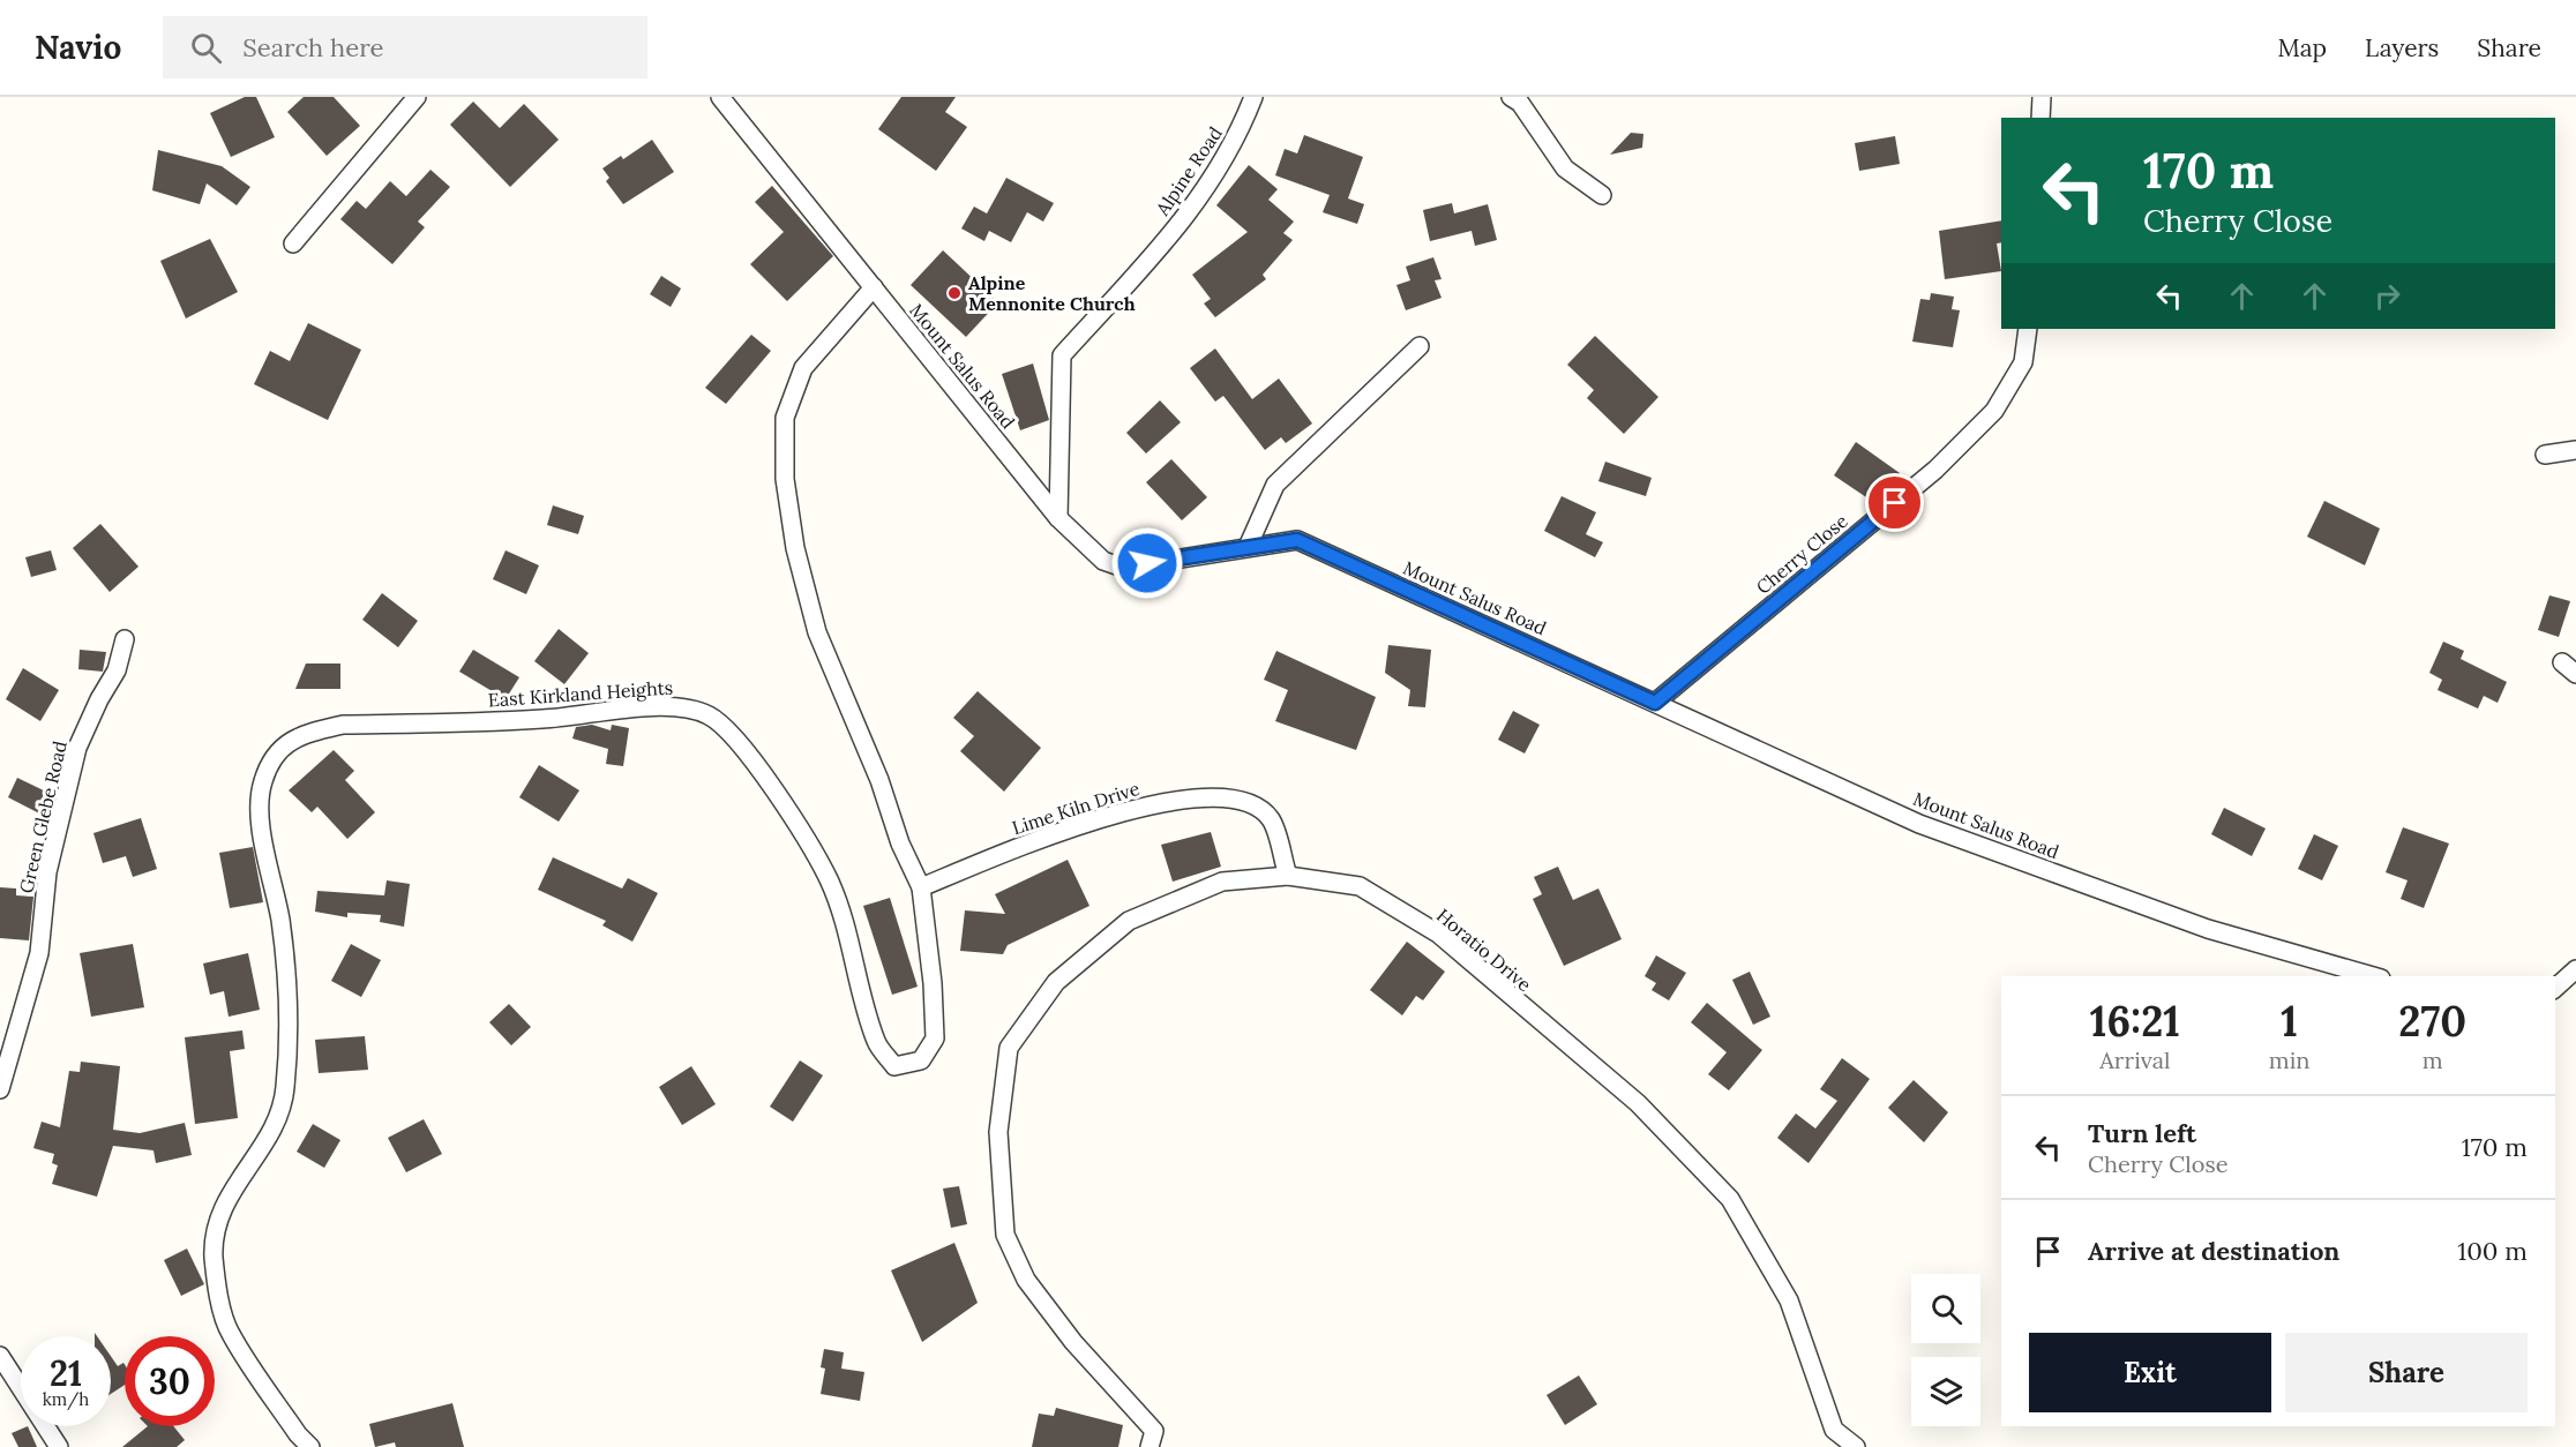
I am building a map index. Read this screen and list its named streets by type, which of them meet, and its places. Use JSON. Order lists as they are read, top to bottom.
{
  "streets": {
    "street": [
      "Alpine Road",
      "Mount Salus Road",
      "Cherry Close",
      "East Kirkland Heights",
      "Lime Kiln Drive",
      "Green Glebe Road",
      "Horatio Drive"
    ]
  },
  "crossings": [
    ["Alpine Road", "Mount Salus Road"],
    ["Mount Salus Road", "Cherry Close"],
    ["Mount Salus Road", "East Kirkland Heights"],
    ["East Kirkland Heights", "Lime Kiln Drive"],
    ["Lime Kiln Drive", "Horatio Drive"]
  ],
  "places": ["Alpine Mennonite Church"],
  "page": {
    "header": "Navio",
    "search": "Search here",
    "nav": ["Map", "Layers", "Share"],
    "turn": ["170 m", "Cherry Close"],
    "eta": [
      "16:21",
      "Arrival",
      "1",
      "min",
      "270",
      "m"
    ],
    "list": [
      {
        "name": "Turn left",
        "note": "Cherry Close",
        "value": "170 m"
      },
      {
        "name": "Arrive at destination",
        "value": "100 m"
      }
    ],
    "buttons": ["Exit", "Share"],
    "speed": "21 km/h",
    "limit": "30"
  }
}
